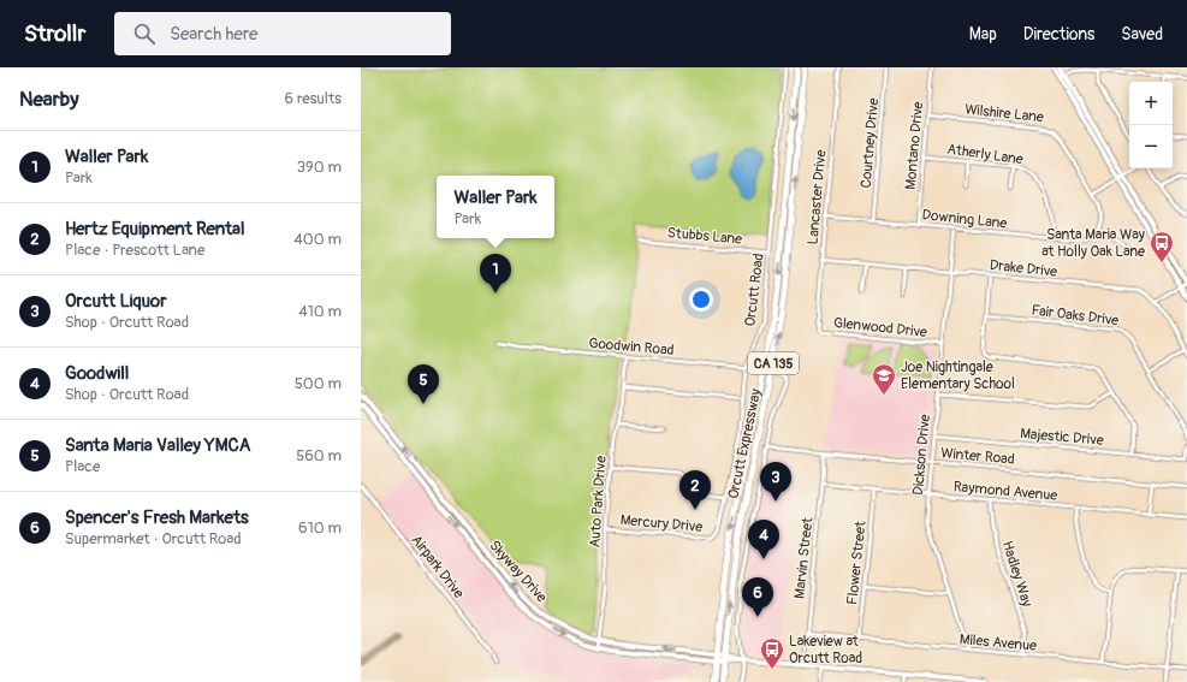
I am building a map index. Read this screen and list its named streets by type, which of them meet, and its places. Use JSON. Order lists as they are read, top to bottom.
{
  "streets": {
    "highway": ["CA 135", "Orcutt Expressway"],
    "main road": ["Skyway Drive"],
    "street": [
      "Wilshire Lane",
      "Courtney Drive",
      "Montano Drive",
      "Atherly Lane",
      "Lancaster Drive",
      "Downing Lane",
      "Stubbs Lane",
      "Drake Drive",
      "Orcutt Road",
      "Fair Oaks Drive",
      "Glenwood Drive",
      "Goodwin Road",
      "Majestic Drive",
      "Dickson Drive",
      "Winter Road",
      "Raymond Avenue",
      "Auto Park Drive",
      "Mercury Drive",
      "Marvin Street",
      "Flower Street",
      "Airpark Drive",
      "Hadley Way",
      "Miles Avenue"
    ]
  },
  "crossings": [
    ["Wilshire Lane", "Montano Drive"],
    ["Wilshire Lane", "Downing Lane"],
    ["Courtney Drive", "Downing Lane"],
    ["Montano Drive", "Atherly Lane"],
    ["Montano Drive", "Downing Lane"],
    ["Atherly Lane", "Downing Lane"],
    ["Lancaster Drive", "Downing Lane"],
    ["Lancaster Drive", "Drake Drive"],
    ["Lancaster Drive", "Glenwood Drive"],
    ["Downing Lane", "Dickson Drive"],
    ["Stubbs Lane", "Orcutt Road"],
    ["Drake Drive", "Dickson Drive"],
    ["Orcutt Road", "Goodwin Road"],
    ["Orcutt Road", "Mercury Drive"],
    ["Glenwood Drive", "Dickson Drive"],
    ["Goodwin Road", "Orcutt Expressway"],
    ["Goodwin Road", "Auto Park Drive"],
    ["Majestic Drive", "Dickson Drive"],
    ["Orcutt Expressway", "Skyway Drive"],
    ["Dickson Drive", "Winter Road"],
    ["Dickson Drive", "Raymond Avenue"],
    ["Dickson Drive", "Miles Avenue"],
    ["Winter Road", "Marvin Street"],
    ["Raymond Avenue", "Marvin Street"],
    ["Raymond Avenue", "Flower Street"],
    ["Raymond Avenue", "Hadley Way"],
    ["Auto Park Drive", "Mercury Drive"],
    ["Auto Park Drive", "Skyway Drive"],
    ["Marvin Street", "Skyway Drive"],
    ["Marvin Street", "Miles Avenue"],
    ["Flower Street", "Miles Avenue"],
    ["Hadley Way", "Miles Avenue"]
  ],
  "places": {
    "bus stop": ["Santa Maria Way at Holly Oak Lane", "Lakeview at Orcutt Road"],
    "school or university": ["Joe Nightingale Elementary School"]
  },
  "page": {
    "header": "Strollr",
    "search": "Search here",
    "nav": ["Map", "Directions", "Saved"],
    "heading": ["Nearby", "6 results"],
    "map_buttons": ["+", "−"],
    "list": [
      {
        "mark": "1",
        "name": "Waller Park",
        "note": "Park",
        "value": "390 m"
      },
      {
        "mark": "2",
        "name": "Hertz Equipment Rental",
        "note": "Place · Prescott Lane",
        "value": "400 m"
      },
      {
        "mark": "3",
        "name": "Orcutt Liquor",
        "note": "Shop · Orcutt Road",
        "value": "410 m"
      },
      {
        "mark": "4",
        "name": "Goodwill",
        "note": "Shop · Orcutt Road",
        "value": "500 m"
      },
      {
        "mark": "5",
        "name": "Santa Maria Valley YMCA",
        "note": "Place",
        "value": "560 m"
      },
      {
        "mark": "6",
        "name": "Spencer's Fresh Markets",
        "note": "Supermarket · Orcutt Road",
        "value": "610 m"
      }
    ],
    "popup": ["Waller Park", "Park"],
    "pins": [
      "1",
      "5",
      "3",
      "2",
      "4",
      "6"
    ]
  }
}
